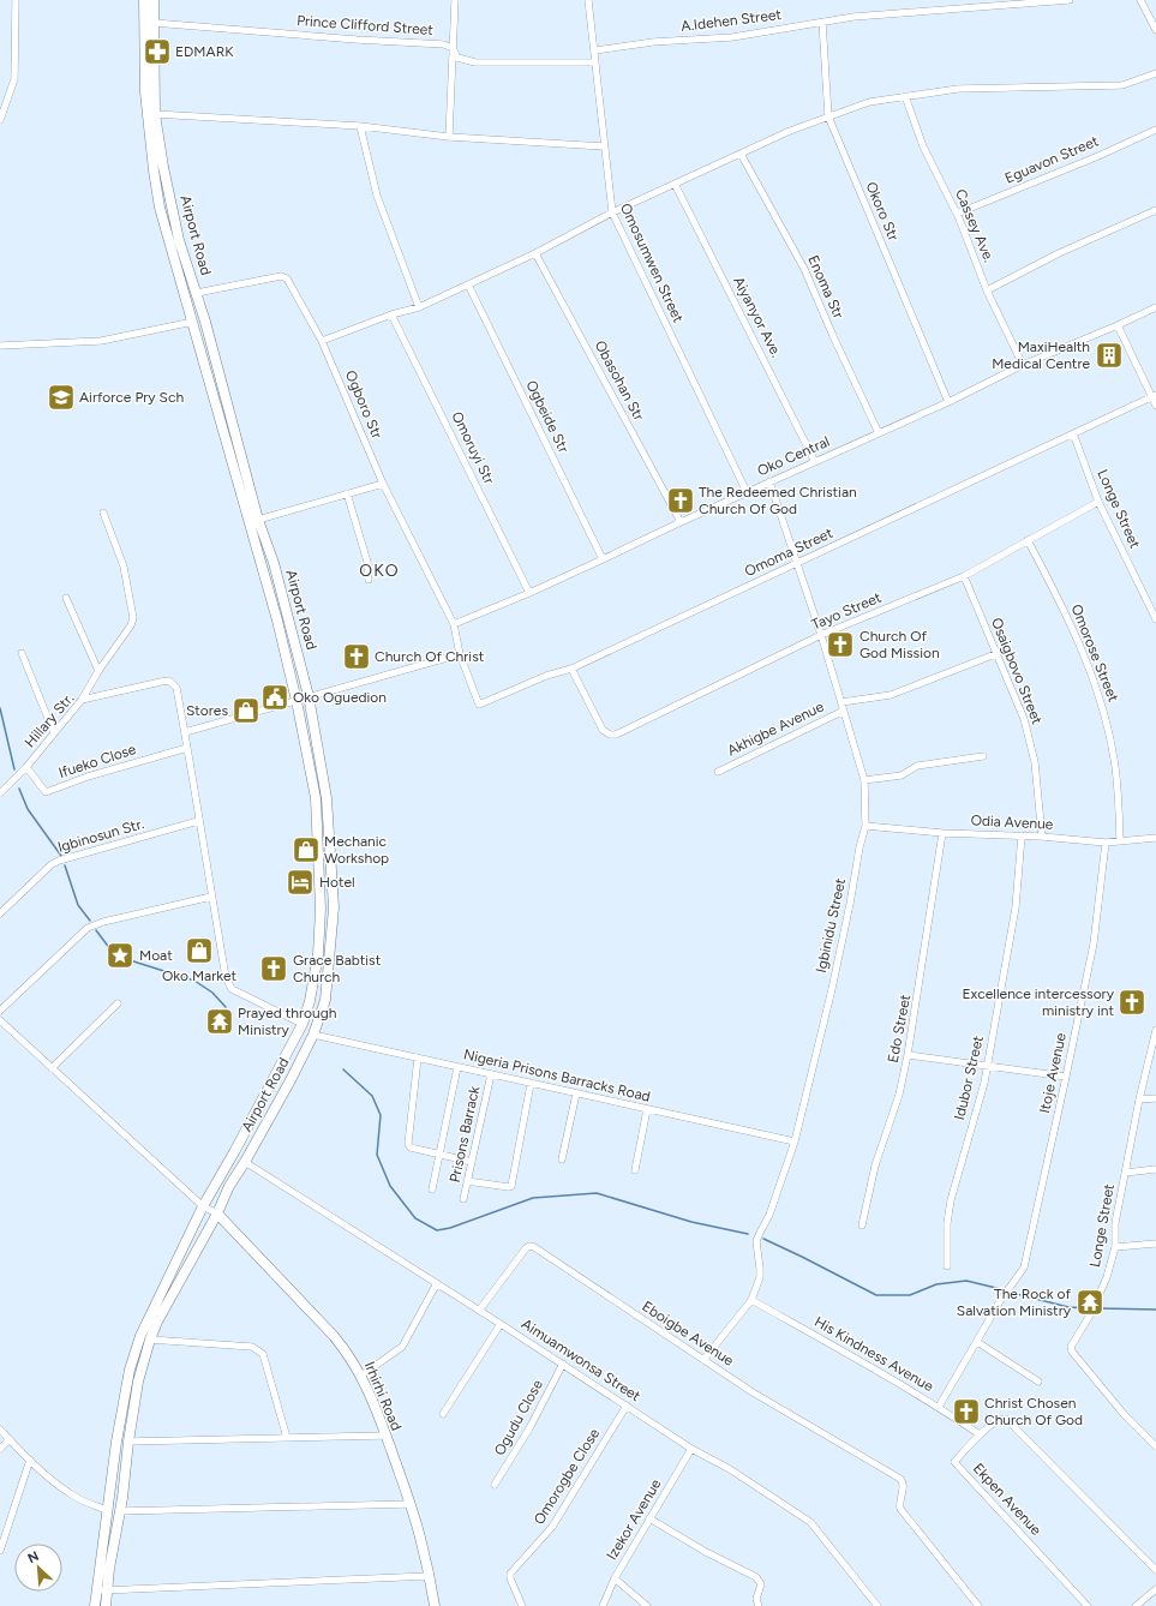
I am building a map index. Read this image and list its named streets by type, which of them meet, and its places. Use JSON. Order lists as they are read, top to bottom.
{
  "streets": {
    "main road": ["Airport Road", "Irhirhi Road"],
    "street": [
      "A.Idehen Street",
      "Prince Clifford Street",
      "Eguavon Street",
      "Okoro Str",
      "Cassey Ave.",
      "Omosumwen Street",
      "Enoma Str",
      "Aiyanyor Ave.",
      "Obasohan Str",
      "Ogboro Str",
      "Ogbeide Str",
      "Omoruyi Str",
      "Oko Central",
      "Longe Street",
      "Omoma Street",
      "Tayo Street",
      "Omorose Street",
      "Osaigbovo Street",
      "Hillary Str.",
      "Akhigbe Avenue",
      "Ifueko Close",
      "Odia Avenue",
      "Igbinosun Str.",
      "Igbinidu Street",
      "Edo Street",
      "Itoje Avenue",
      "Nigeria Prisons Barracks Road",
      "Idubor Street",
      "Prisons Barrack",
      "Eboigbe Avenue",
      "His Kindness Avenue",
      "Aimuamwonsa Street",
      "Ogudu Close",
      "Omorogbe Close",
      "Ekpen Avenue",
      "Izekor Avenue"
    ]
  },
  "crossings": [
    ["A.Idehen Street", "Okoro Str"],
    ["A.Idehen Street", "Omosumwen Street"],
    ["Prince Clifford Street", "Airport Road"],
    ["Prince Clifford Street", "Omosumwen Street"],
    ["Eguavon Street", "Cassey Ave."],
    ["Okoro Str", "Oko Central"],
    ["Cassey Ave.", "Oko Central"],
    ["Airport Road", "Ogboro Str"],
    ["Airport Road", "Nigeria Prisons Barracks Road"],
    ["Airport Road", "Aimuamwonsa Street"],
    ["Airport Road", "Irhirhi Road"],
    ["Omosumwen Street", "Oko Central"],
    ["Enoma Str", "Oko Central"],
    ["Aiyanyor Ave.", "Oko Central"],
    ["Obasohan Str", "Oko Central"],
    ["Ogboro Str", "Oko Central"],
    ["Ogbeide Str", "Oko Central"],
    ["Omoruyi Str", "Oko Central"],
    ["Oko Central", "Igbinidu Street"],
    ["Longe Street", "Omoma Street"],
    ["Longe Street", "Tayo Street"],
    ["Omoma Street", "Tayo Street"],
    ["Omoma Street", "Igbinidu Street"],
    ["Tayo Street", "Omorose Street"],
    ["Tayo Street", "Osaigbovo Street"],
    ["Tayo Street", "Igbinidu Street"],
    ["Omorose Street", "Odia Avenue"],
    ["Osaigbovo Street", "Odia Avenue"],
    ["Hillary Str.", "Ifueko Close"],
    ["Akhigbe Avenue", "Igbinidu Street"],
    ["Odia Avenue", "Igbinidu Street"],
    ["Odia Avenue", "Edo Street"],
    ["Odia Avenue", "Itoje Avenue"],
    ["Odia Avenue", "Idubor Street"],
    ["Igbinidu Street", "Nigeria Prisons Barracks Road"],
    ["Igbinidu Street", "Eboigbe Avenue"],
    ["Igbinidu Street", "His Kindness Avenue"],
    ["Itoje Avenue", "His Kindness Avenue"],
    ["Nigeria Prisons Barracks Road", "Prisons Barrack"],
    ["Eboigbe Avenue", "Aimuamwonsa Street"],
    ["His Kindness Avenue", "Ekpen Avenue"],
    ["Aimuamwonsa Street", "Ogudu Close"],
    ["Aimuamwonsa Street", "Omorogbe Close"],
    ["Aimuamwonsa Street", "Izekor Avenue"]
  ],
  "districts": ["OKO"],
  "places": {
    "pharmacy": ["EDMARK"],
    "building": ["MaxiHealth Medical Centre"],
    "school or university": ["Airforce Pry Sch"],
    "church": [
      "The Redeemed Christian Church Of God",
      "Church Of God Mission",
      "Church Of Christ",
      "Grace Babtist Church",
      "Excellence intercessory ministry int",
      "Christ Chosen Church Of God"
    ],
    "public building": ["Oko Oguedion"],
    "shop": ["Stores", "Mechanic Workshop", "Oko Market"],
    "hotel": ["Hotel"],
    "place": ["Moat"],
    "temple": ["Prayed through Ministry", "The Rock of Salvation Ministry"]
  },
  "north": "top left"
}
